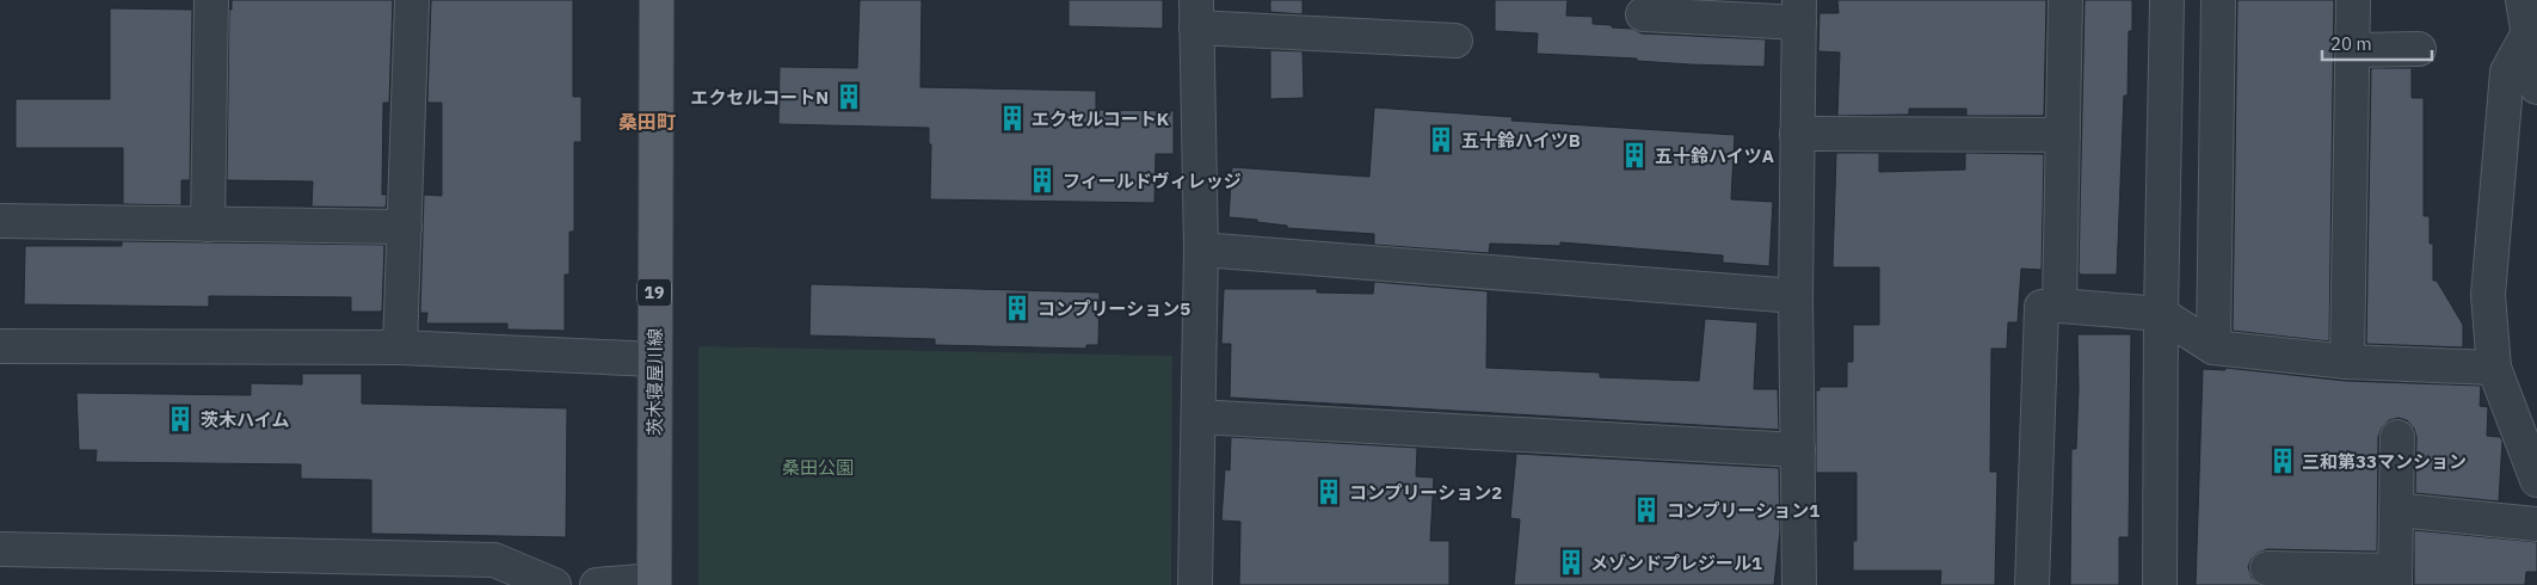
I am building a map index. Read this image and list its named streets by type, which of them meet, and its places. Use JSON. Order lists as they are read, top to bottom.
{
  "streets": {
    "main road": ["19", "茨木寝屋川線"]
  },
  "districts": ["桑田町"],
  "parks": ["桑田公園"],
  "places": {
    "building": [
      "エクセルコートN",
      "エクセルコートK",
      "五十鈴ハイツB",
      "五十鈴ハイツA",
      "フィールドヴィレッジ",
      "コンプリーション5",
      "茨木ハイム",
      "三和第33マンション",
      "コンプリーション2",
      "コンプリーション1",
      "メゾンドプレジール1"
    ]
  },
  "scale_bar": "20 m"
}
